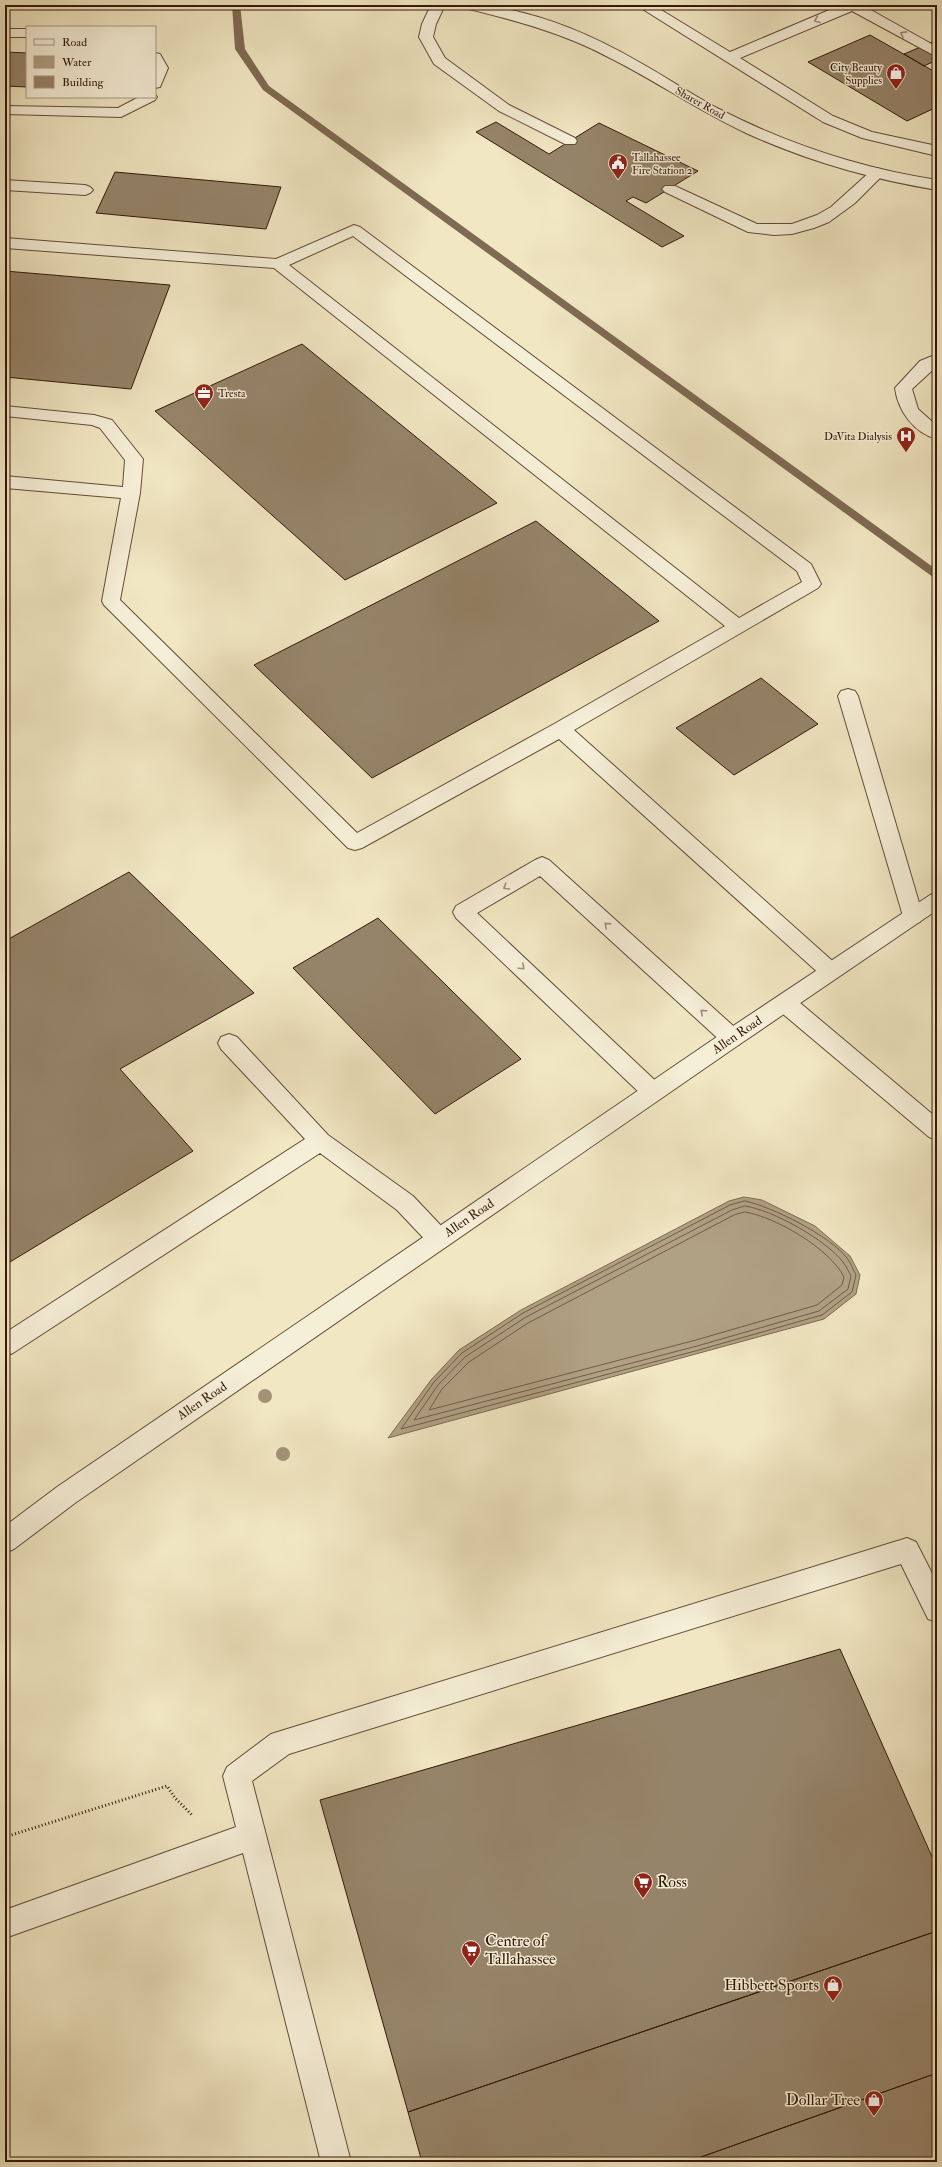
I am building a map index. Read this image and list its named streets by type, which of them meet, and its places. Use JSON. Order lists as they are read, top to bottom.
{
  "streets": {
    "street": ["Sharer Road", "Allen Road"]
  },
  "places": {
    "shop": ["City Beauty Supplies", "Hibbett Sports", "Dollar Tree"],
    "public building": ["Tallahassee Fire Station 2"],
    "office": ["Tresta"],
    "hospital": ["DaVita Dialysis"],
    "supermarket": ["Ross", "Centre of Tallahassee"]
  },
  "legend": ["Road", "Water", "Building"]
}
